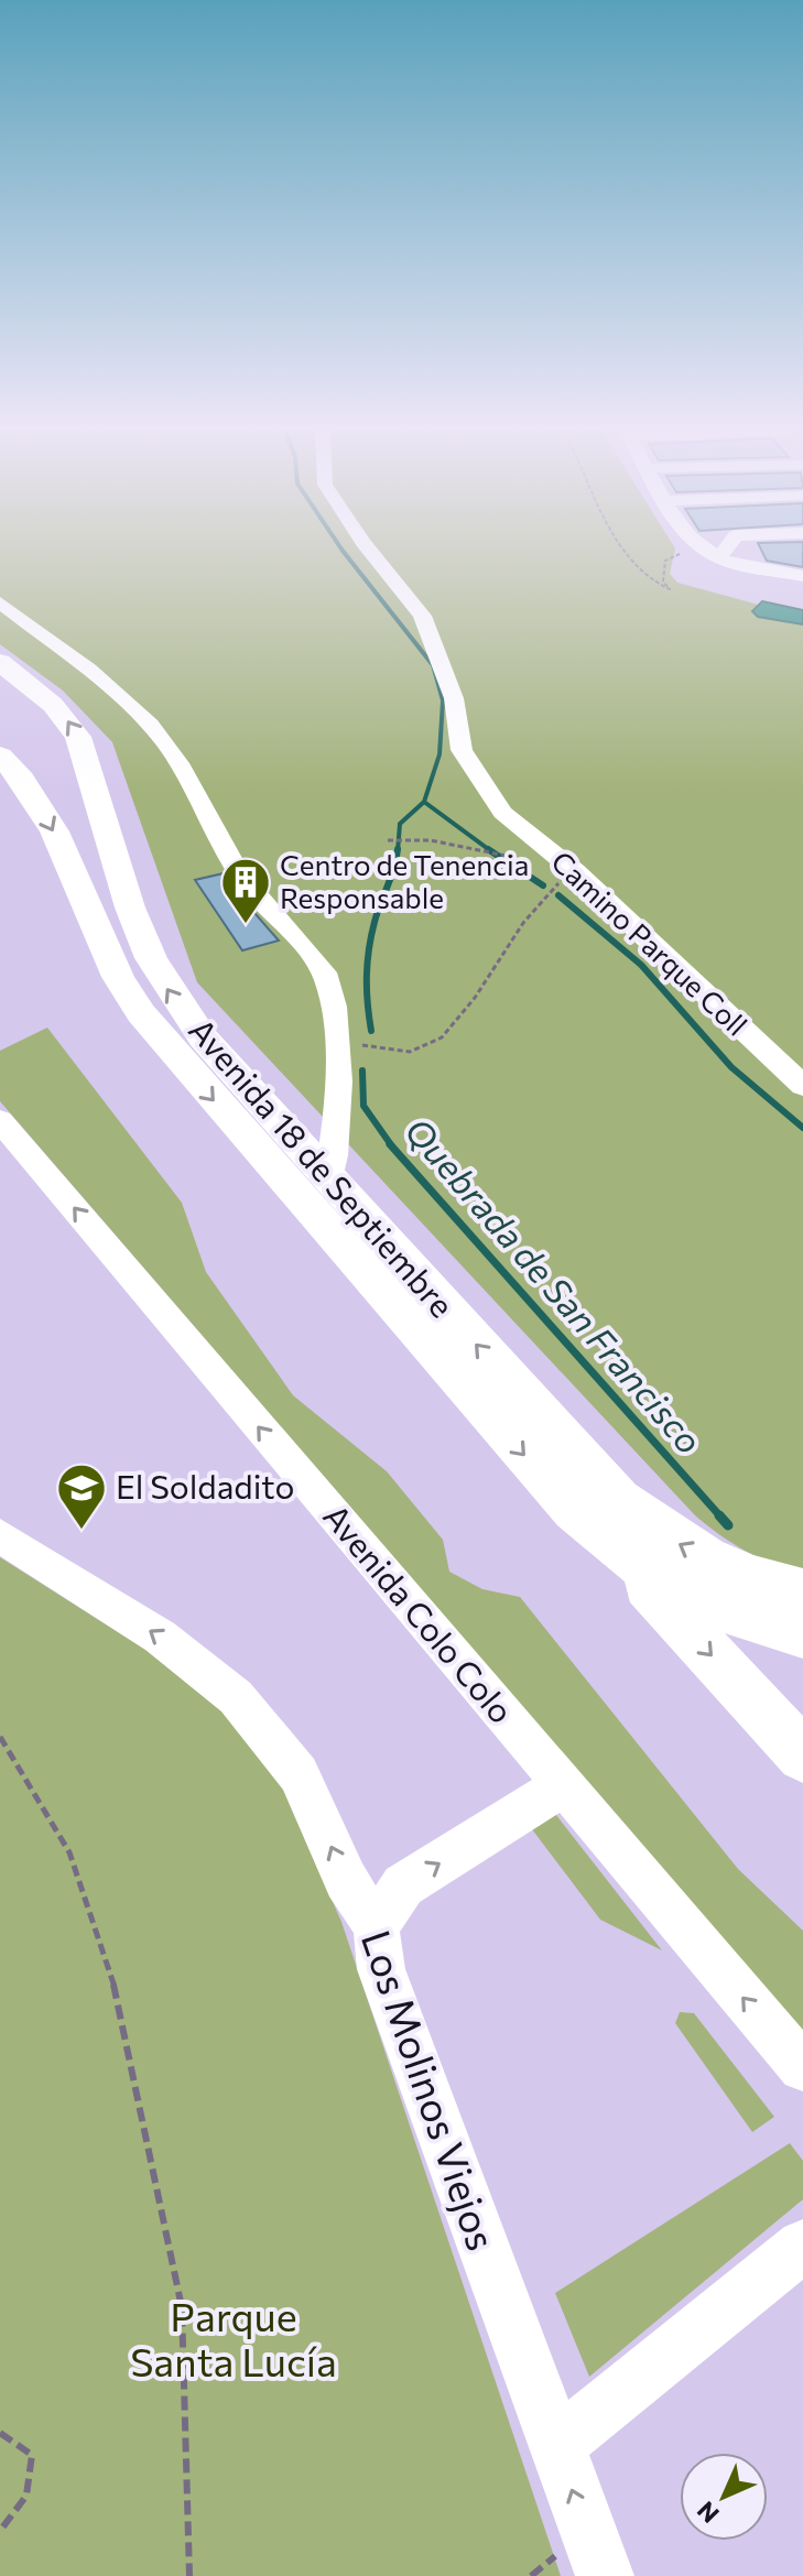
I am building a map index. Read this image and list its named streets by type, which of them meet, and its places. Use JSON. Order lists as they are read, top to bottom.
{
  "streets": {
    "main road": ["Avenida 18 de Septiembre"],
    "street": ["Camino Parque Coll", "Avenida Colo Colo", "Los Molinos Viejos"]
  },
  "one_way": ["Avenida Colo Colo", "Los Molinos Viejos"],
  "water": ["Quebrada de San Francisco"],
  "parks": ["Parque Santa Lucía"],
  "places": {
    "building": ["Centro de Tenencia Responsable"],
    "school or university": ["El Soldadito"]
  },
  "north": "bottom left"
}
